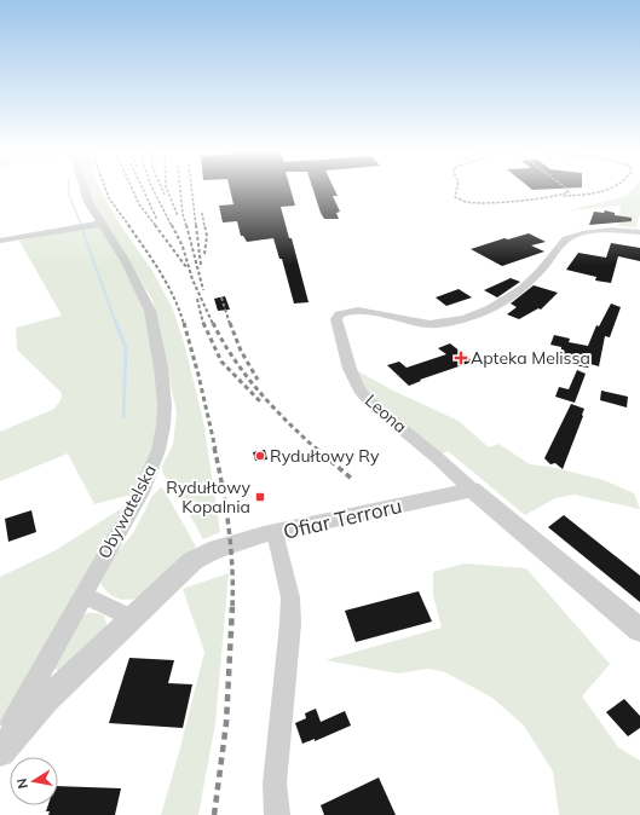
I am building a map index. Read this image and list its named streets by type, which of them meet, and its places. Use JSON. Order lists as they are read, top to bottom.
{
  "streets": {
    "street": ["Leona", "Obywatelska", "Ofiar Terroru"]
  },
  "crossings": [
    ["Leona", "Ofiar Terroru"],
    ["Obywatelska", "Ofiar Terroru"]
  ],
  "places": {
    "health": ["Apteka Melissa"],
    "other": ["Rydułtowy Ry"],
    "transit": ["Rydułtowy Kopalnia"]
  },
  "north": "left"
}
